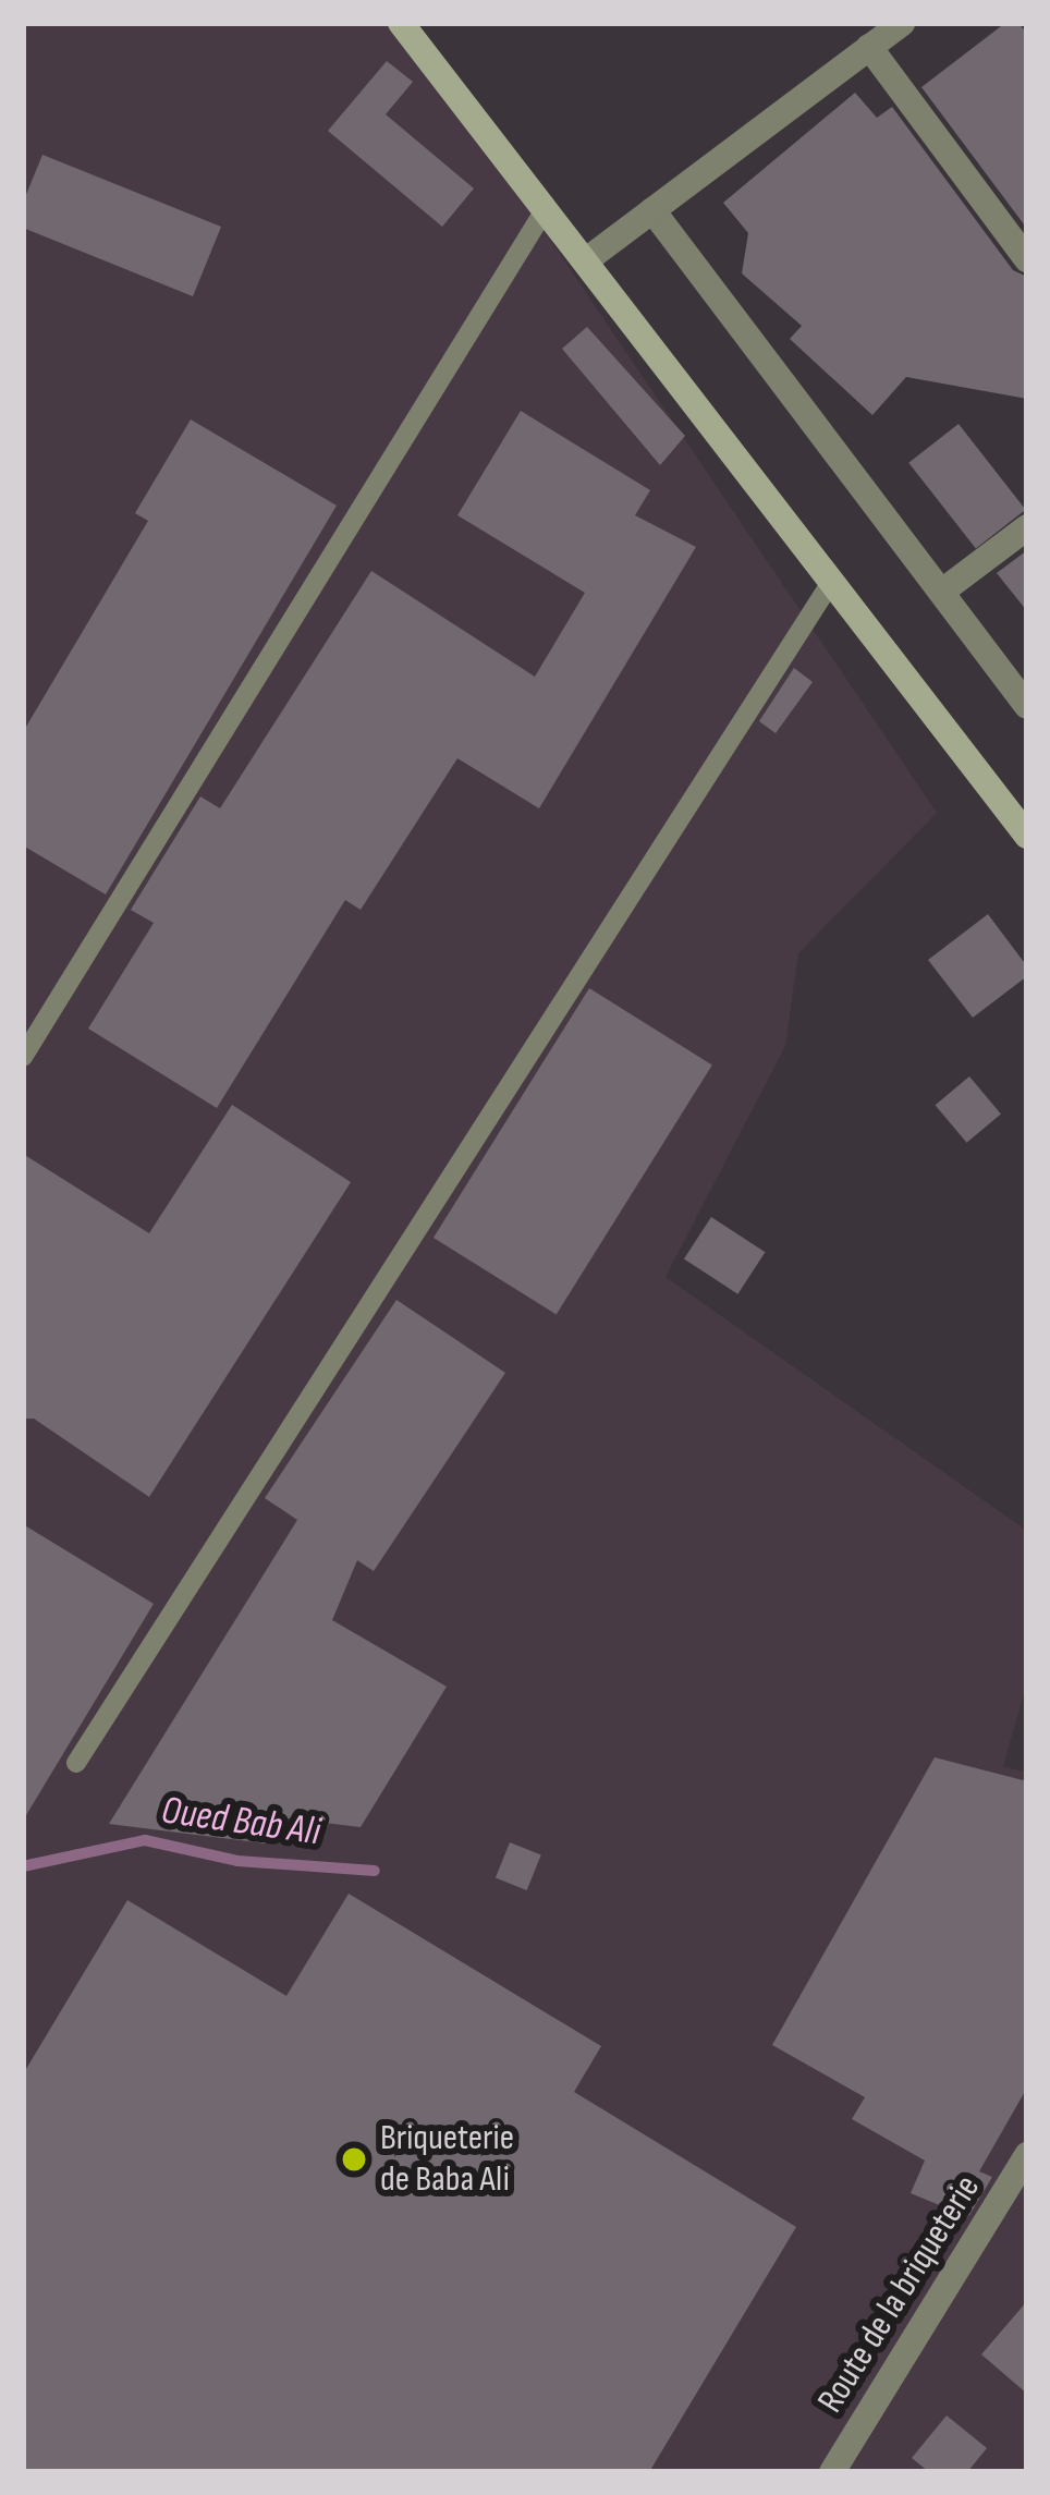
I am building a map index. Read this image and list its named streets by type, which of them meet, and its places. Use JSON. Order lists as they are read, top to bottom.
{
  "streets": {
    "street": ["Route de la briqueterie"]
  },
  "water": ["Oued Bab Ali"],
  "places": ["Briqueterie de Baba Ali"]
}
